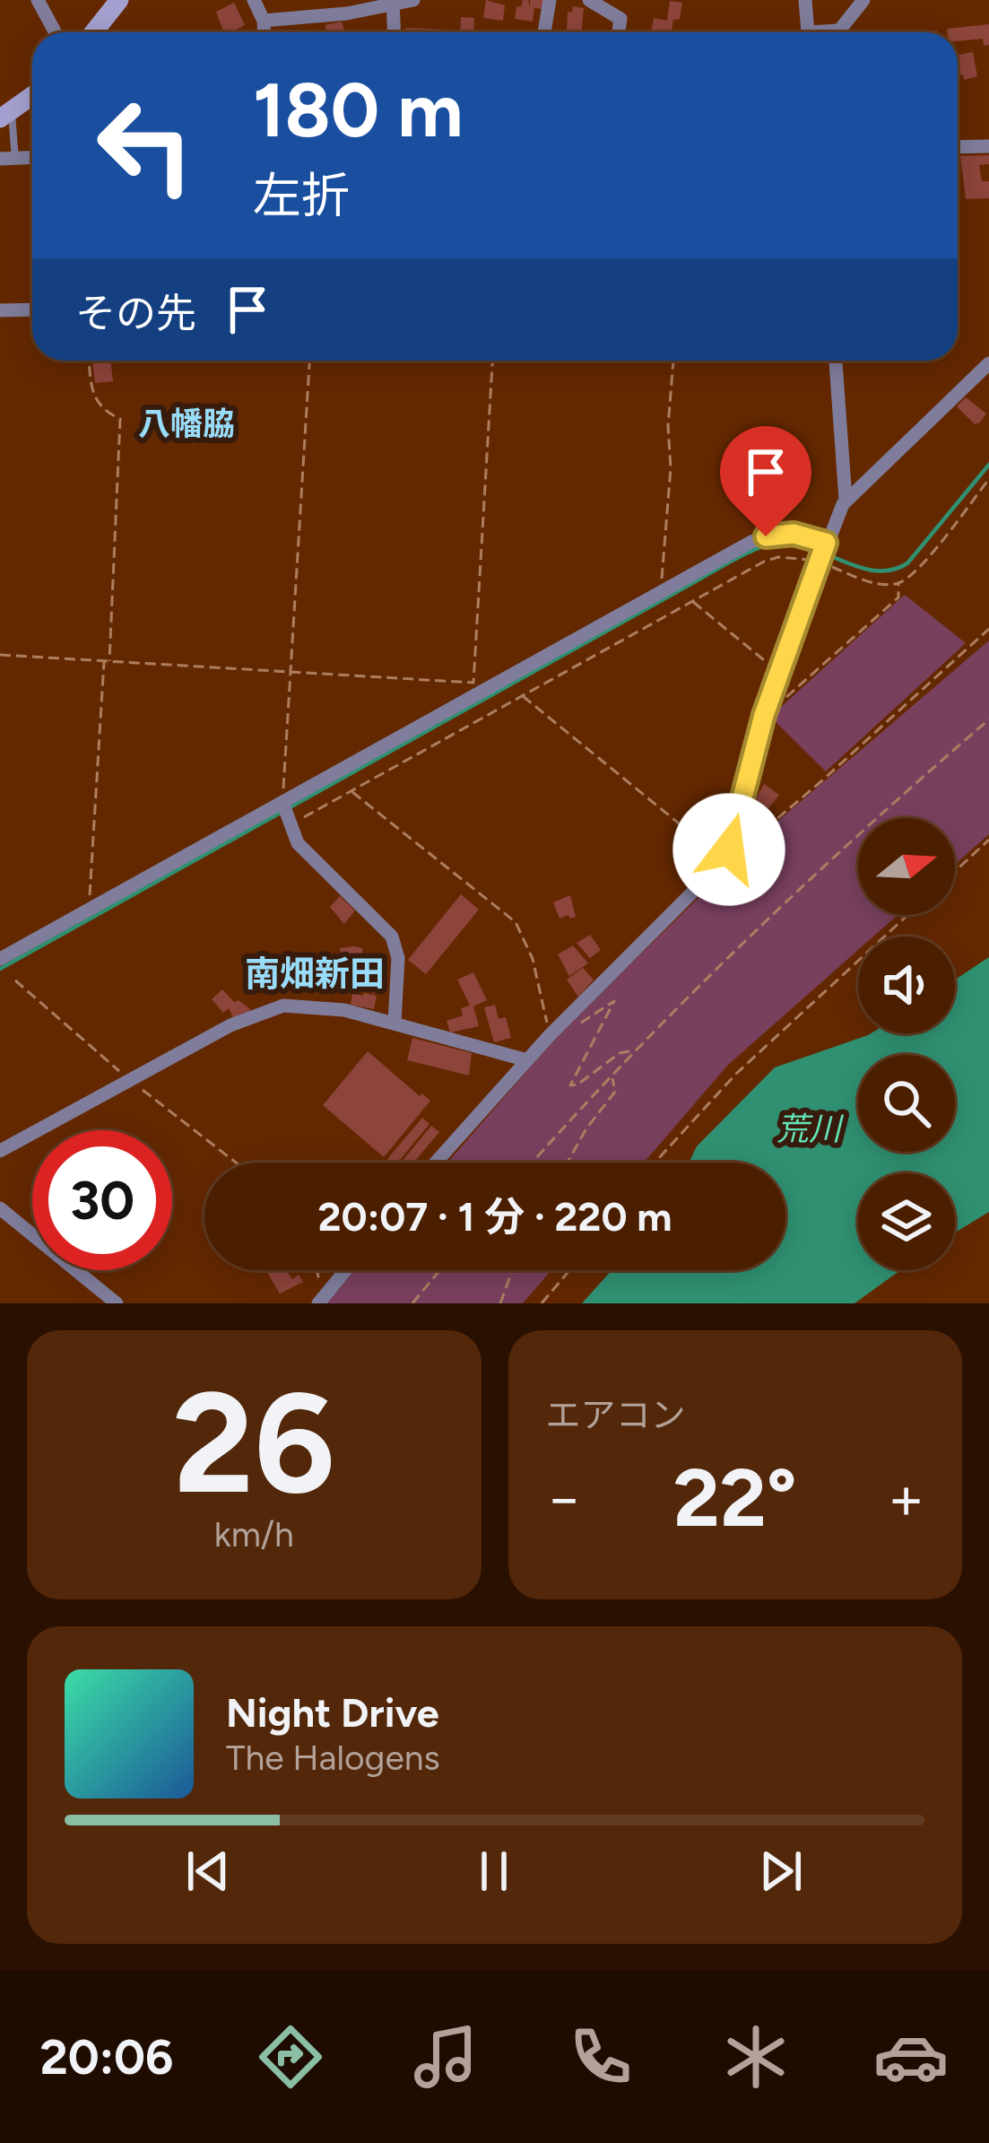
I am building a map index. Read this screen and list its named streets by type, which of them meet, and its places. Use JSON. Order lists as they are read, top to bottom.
{
  "districts": ["八幡脇", "南畑新田"],
  "water": ["荒川"],
  "north": "right",
  "page": {
    "turn": ["180 m", "左折"],
    "then": "その先",
    "limit": "30",
    "trip": "20:07 · 1 分 · 220 m",
    "tile": [
      ["26", "km/h"],
      "エアコン"
    ],
    "heat": ["−", "22°", "+"],
    "song": ["Night Drive", "The Halogens"],
    "tabs": "20:06"
  }
}
